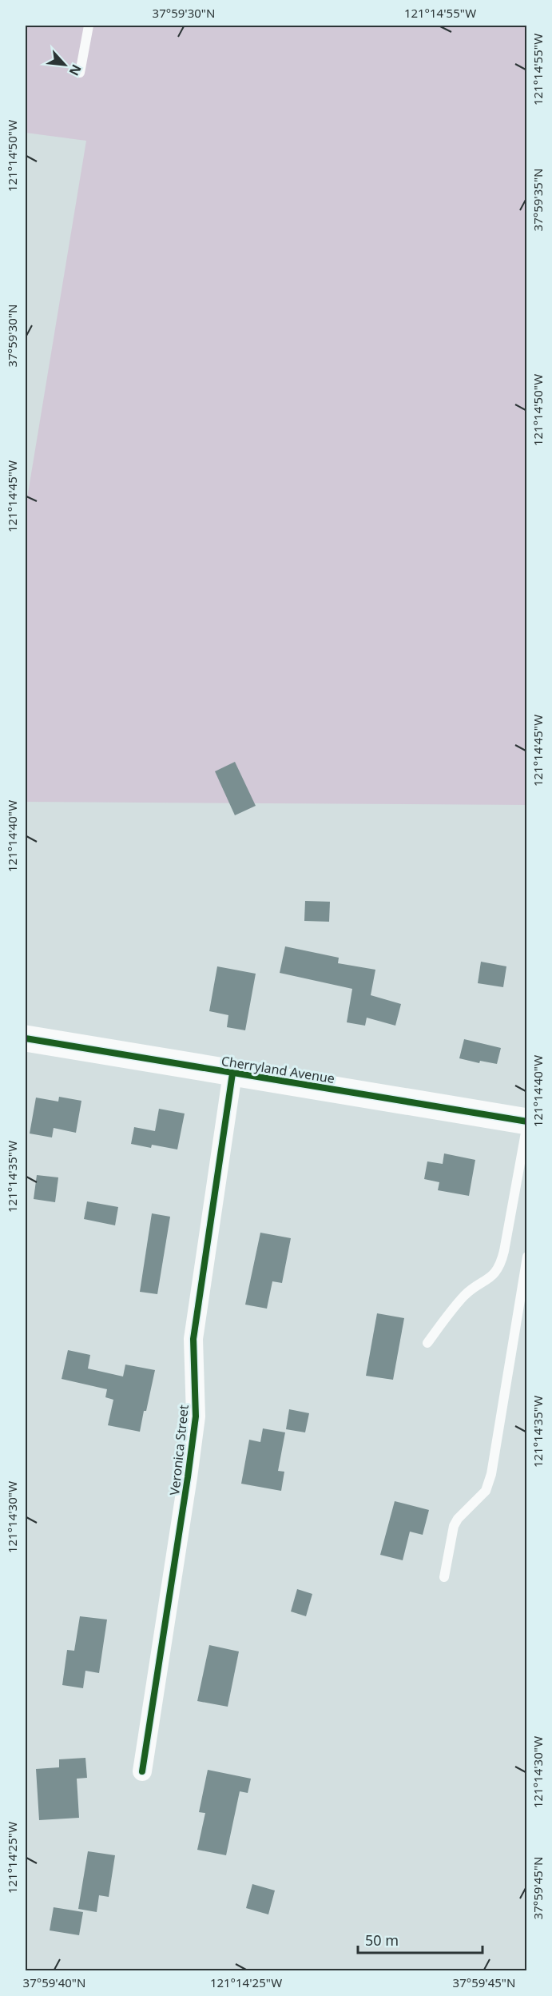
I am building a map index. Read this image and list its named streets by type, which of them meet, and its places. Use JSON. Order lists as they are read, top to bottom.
{
  "streets": {
    "street": ["Cherryland Avenue", "Veronica Street"]
  },
  "crossings": [
    ["Cherryland Avenue", "Veronica Street"]
  ],
  "scale_bar": "50 m",
  "north": "bottom right",
  "coordinates": [
    "37°59'30\"N",
    "121°14'55\"W",
    "121°14'50\"W",
    "37°59'35\"N",
    "121°14'45\"W",
    "121°14'40\"W",
    "121°14'35\"W",
    "121°14'30\"W",
    "121°14'25\"W",
    "37°59'45\"N",
    "37°59'40\"N"
  ]
}
